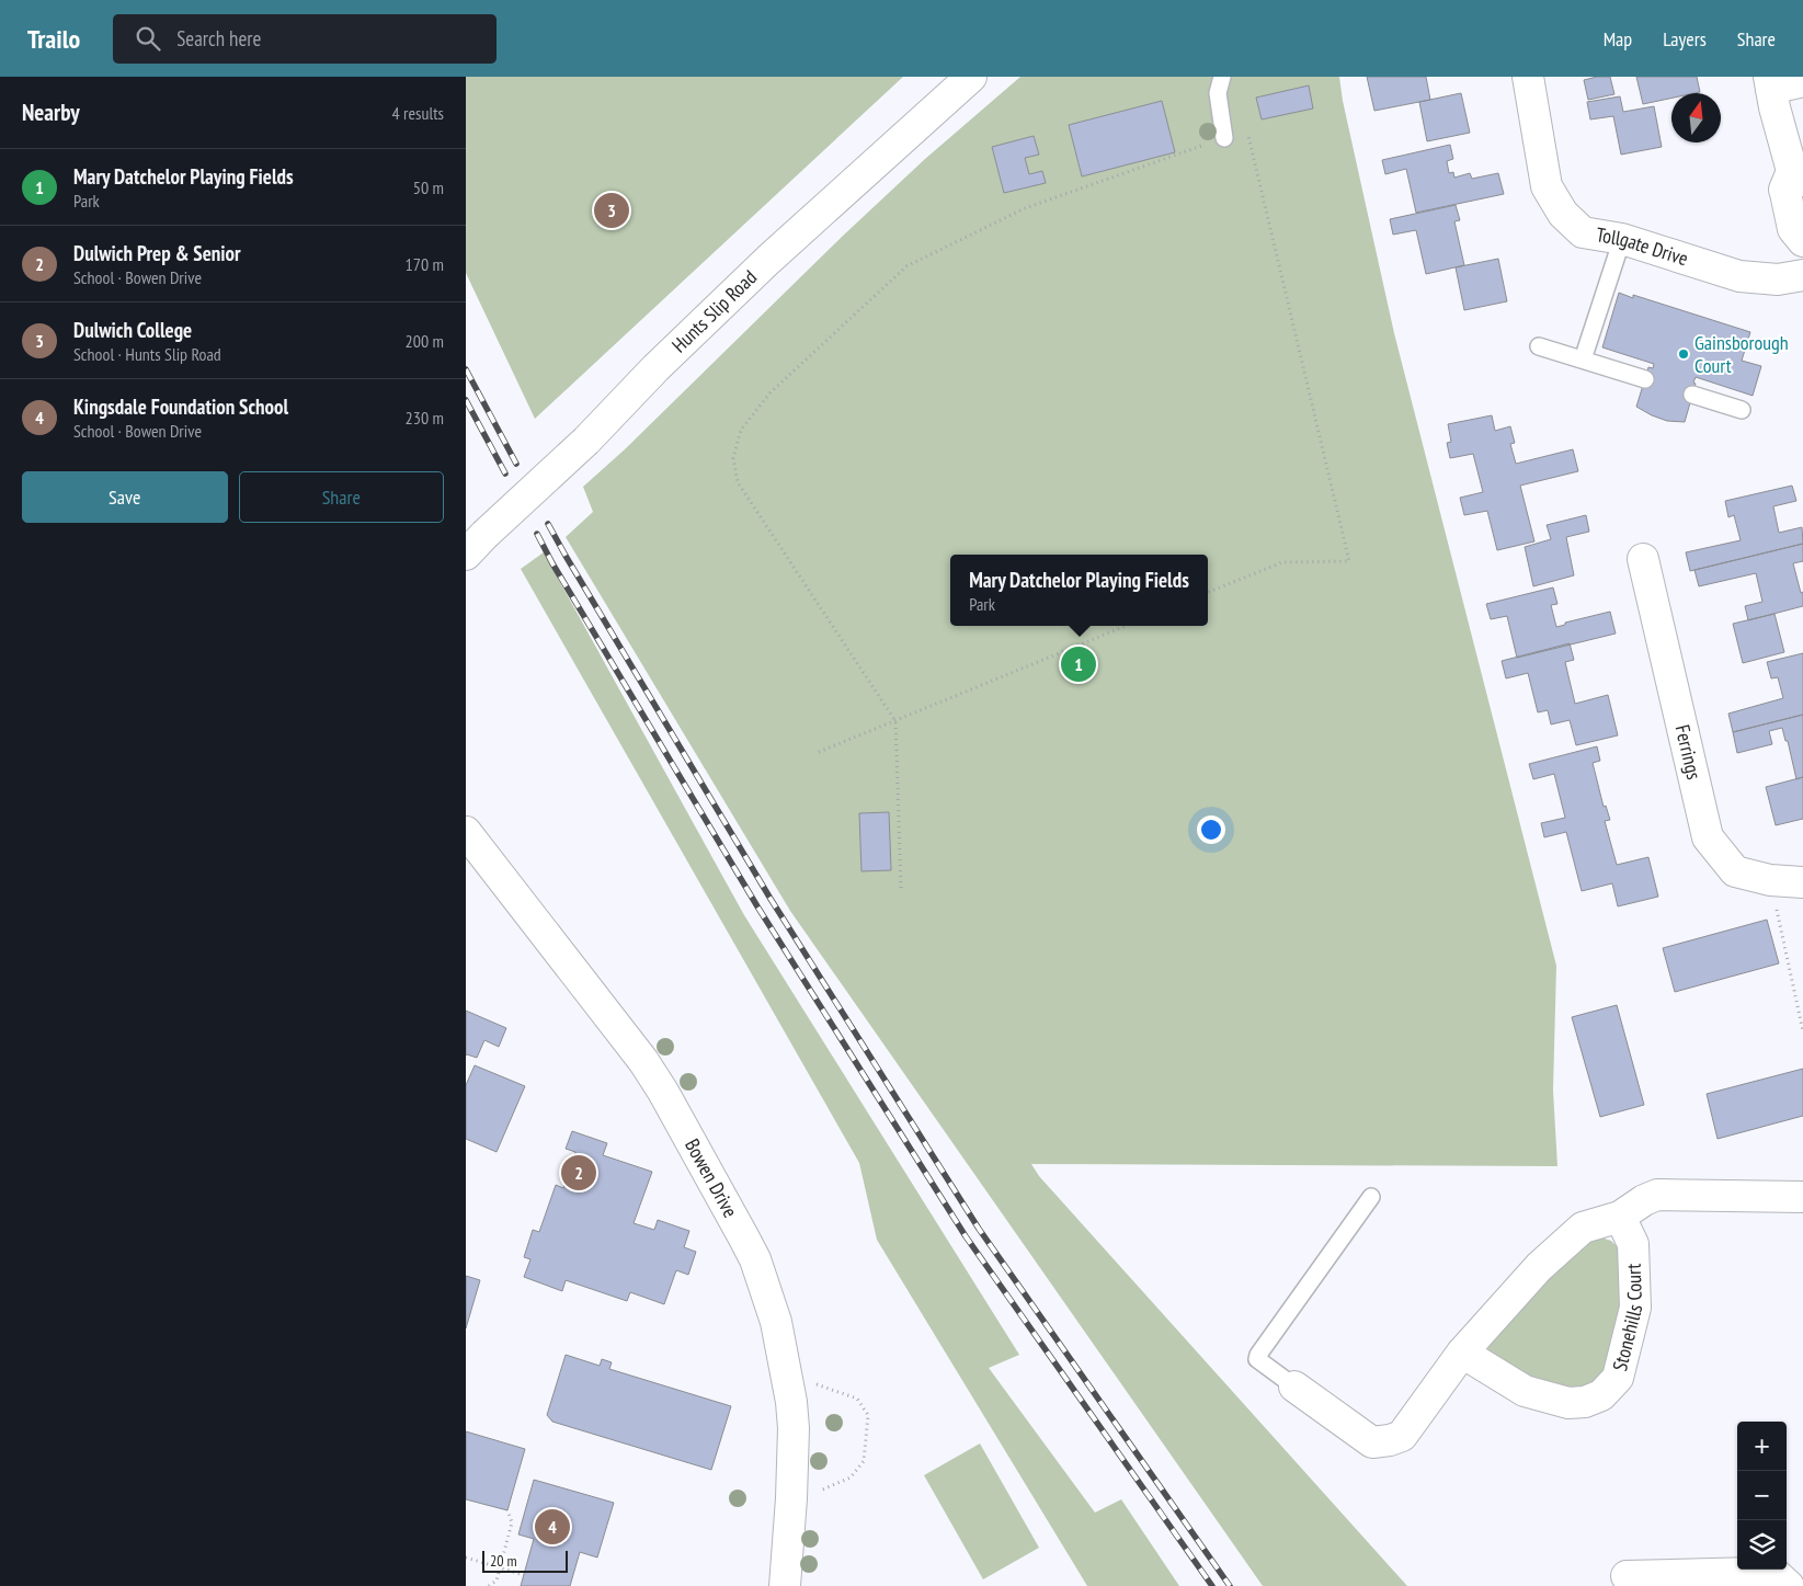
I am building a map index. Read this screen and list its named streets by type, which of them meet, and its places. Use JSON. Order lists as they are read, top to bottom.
{
  "streets": {
    "street": [
      "Tollgate Drive",
      "Hunts Slip Road",
      "Ferrings",
      "Bowen Drive",
      "Stonehills Court"
    ]
  },
  "places": ["Gainsborough Court"],
  "scale_bar": "20 m",
  "north": "top",
  "page": {
    "header": "Trailo",
    "search": "Search here",
    "nav": ["Map", "Layers", "Share"],
    "heading": ["Nearby", "4 results"],
    "list": [
      {
        "mark": "1",
        "name": "Mary Datchelor Playing Fields",
        "note": "Park",
        "value": "50 m"
      },
      {
        "mark": "2",
        "name": "Dulwich Prep & Senior",
        "note": "School · Bowen Drive",
        "value": "170 m"
      },
      {
        "mark": "3",
        "name": "Dulwich College",
        "note": "School · Hunts Slip Road",
        "value": "200 m"
      },
      {
        "mark": "4",
        "name": "Kingsdale Foundation School",
        "note": "School · Bowen Drive",
        "value": "230 m"
      }
    ],
    "pins": [
      "3",
      "1",
      "2",
      "4"
    ],
    "buttons": ["Save", "Share"],
    "popup": ["Mary Datchelor Playing Fields", "Park"],
    "map_buttons": ["+", "−"],
    "scale": "20 m"
  }
}
